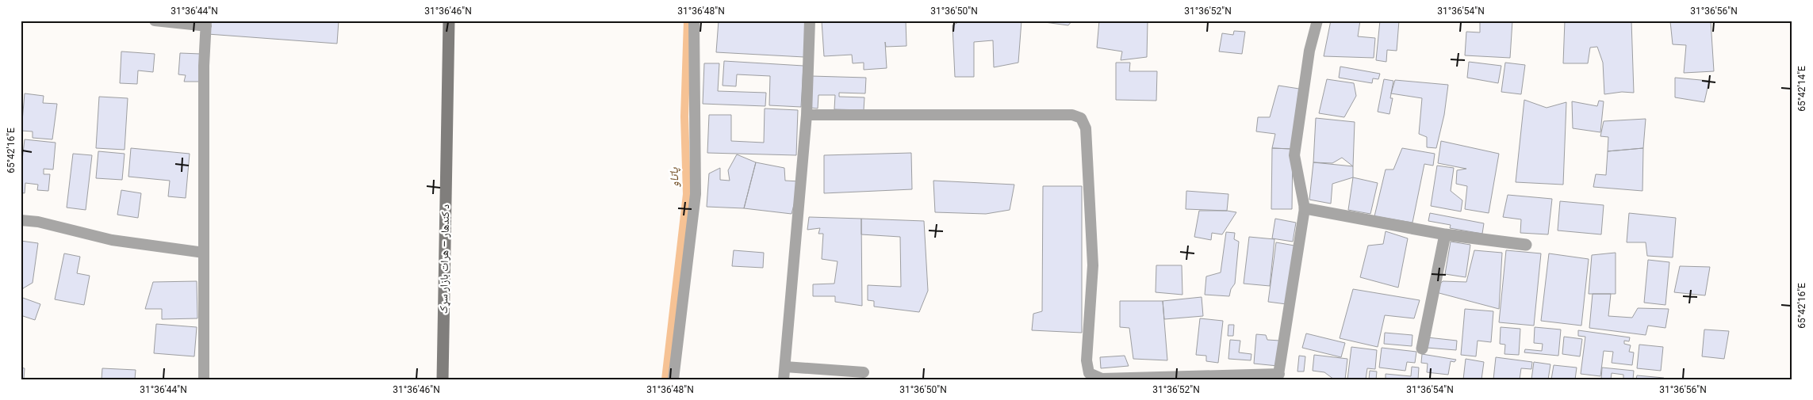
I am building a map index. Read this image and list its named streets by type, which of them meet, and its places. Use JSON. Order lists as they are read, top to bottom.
{
  "streets": {
    "main road": ["د کندهار – هرات بازار سړک"]
  },
  "water": ["پاتاو"],
  "coordinates": [
    "31°36'44\"N",
    "31°36'46\"N",
    "31°36'48\"N",
    "31°36'50\"N",
    "31°36'52\"N",
    "31°36'54\"N",
    "31°36'56\"N",
    "65°42'14\"E",
    "65°42'16\"E"
  ]
}
